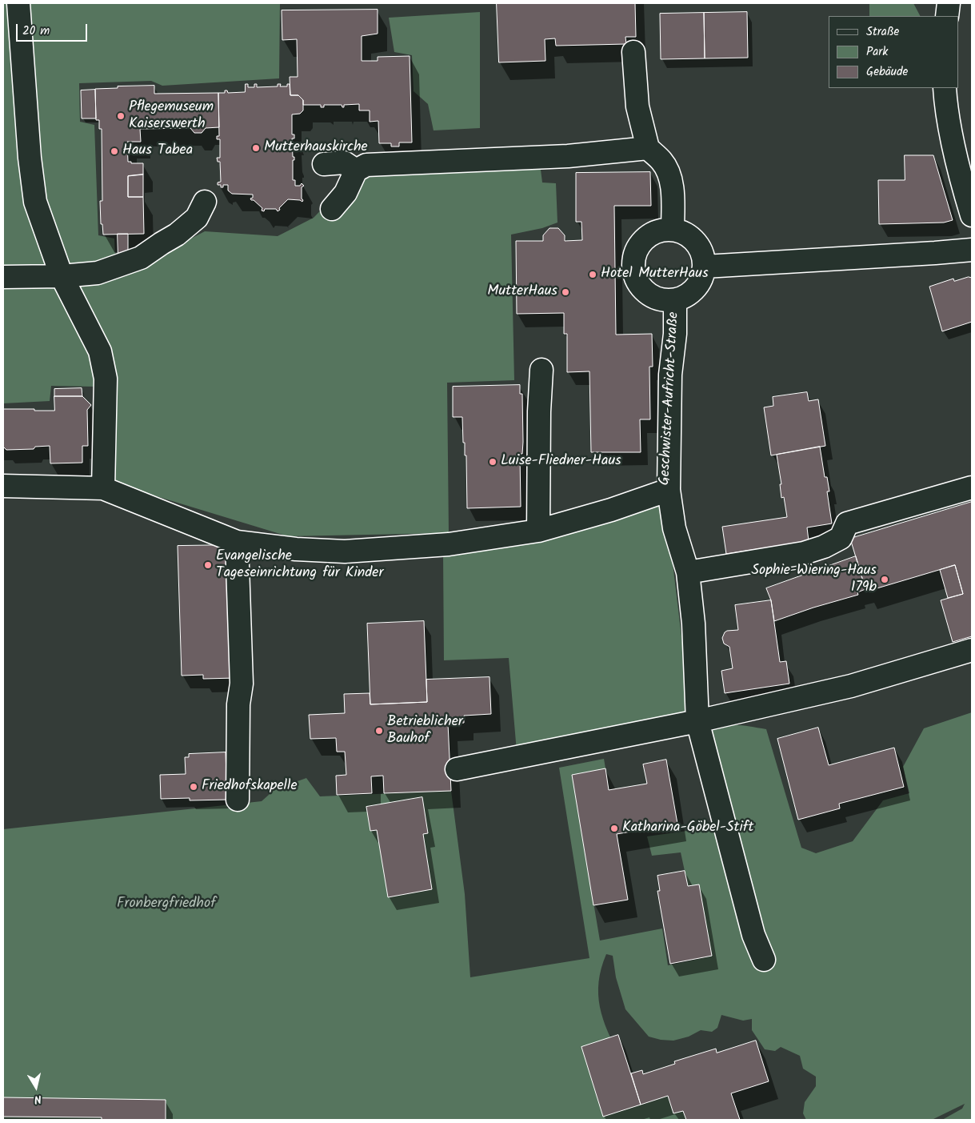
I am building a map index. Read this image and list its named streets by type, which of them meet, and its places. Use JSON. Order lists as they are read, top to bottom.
{
  "streets": {
    "street": ["Geschwister-Aufricht-Straße"]
  },
  "parks": ["Fronbergfriedhof"],
  "places": [
    "Pflegemuseum Kaiserswerth",
    "Mutterhauskirche",
    "Haus Tabea",
    "Hotel MutterHaus",
    "MutterHaus",
    "Luise-Fliedner-Haus",
    "Evangelische Tageseinrichtung für Kinder",
    "Sophie-Wiering-Haus 179b",
    "Betrieblicher Bauhof",
    "Friedhofskapelle",
    "Katharina-Göbel-Stift"
  ],
  "legend": ["Straße", "Park", "Gebäude"],
  "scale_bar": "20 m",
  "north": "bottom"
}
